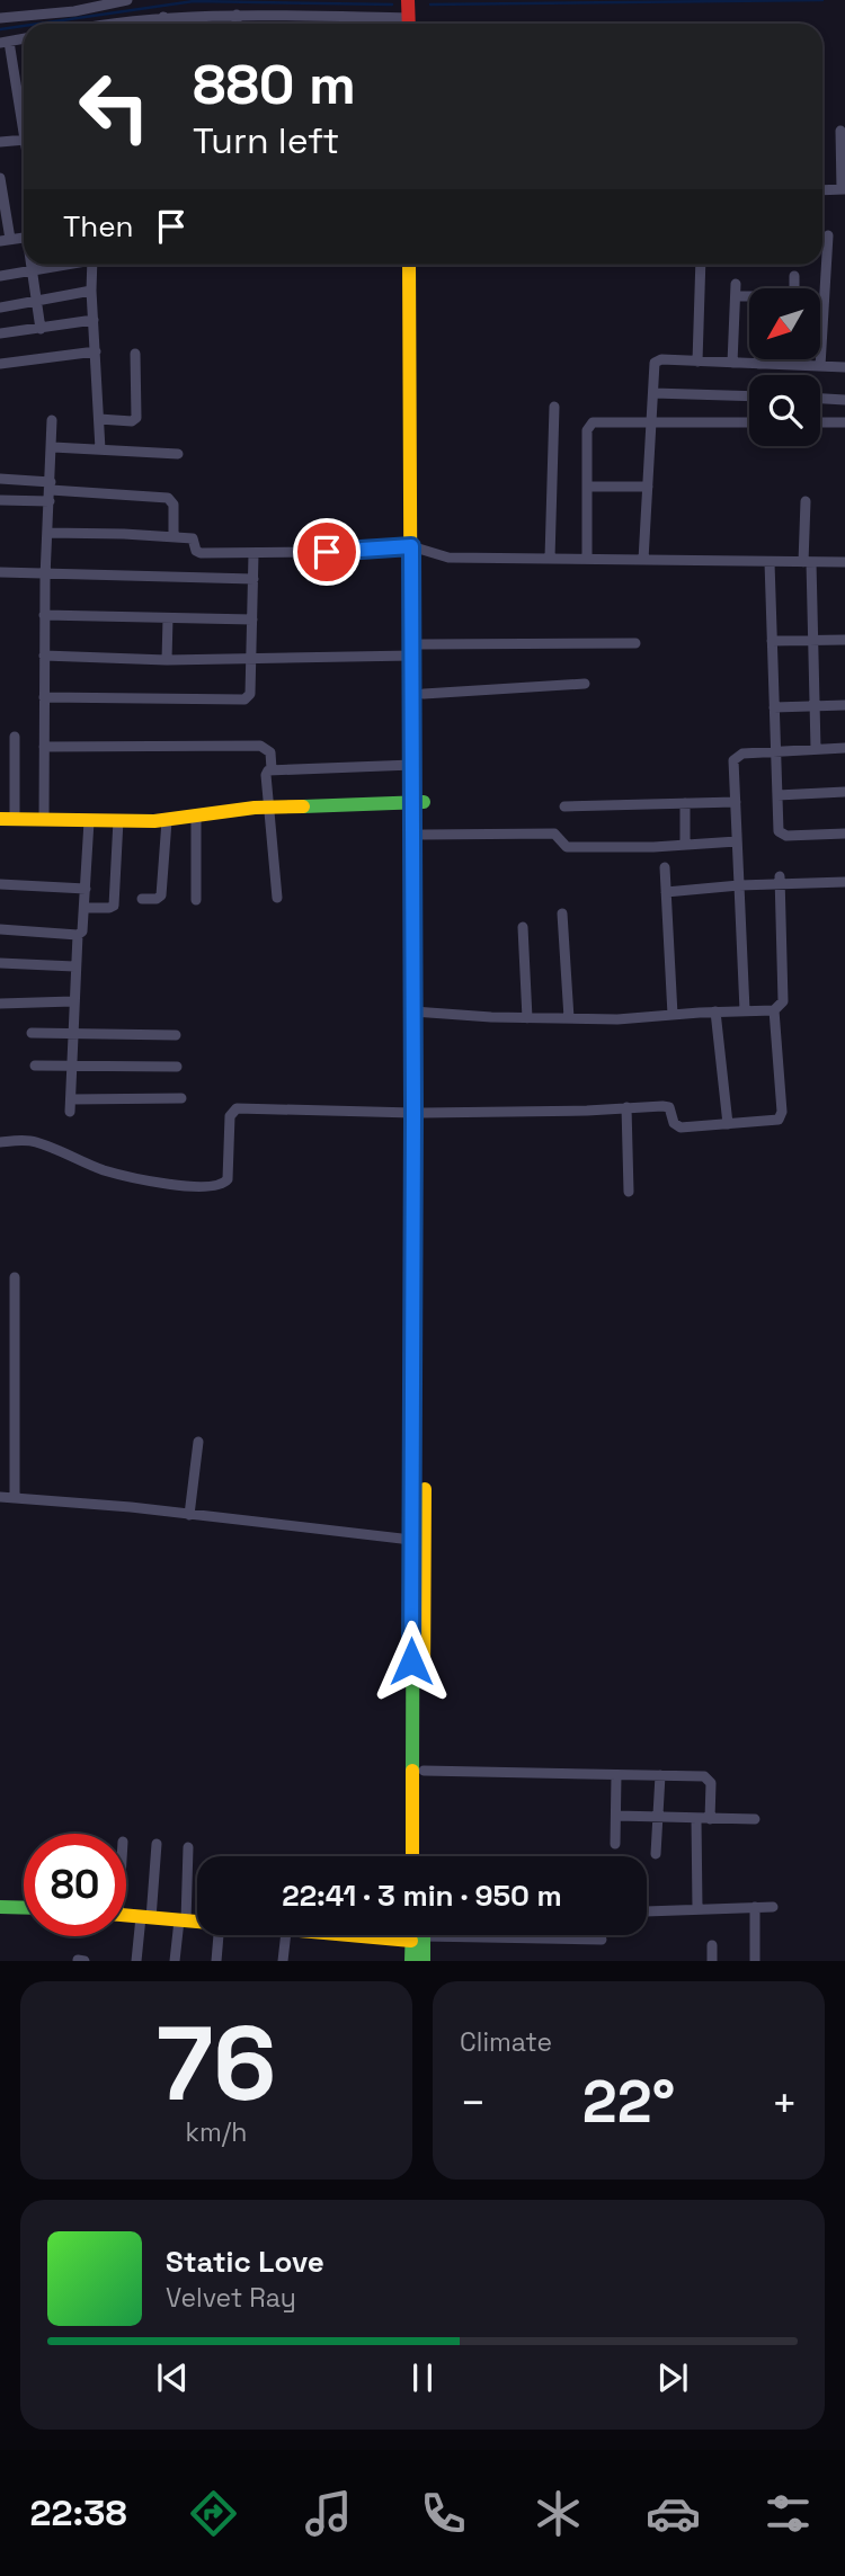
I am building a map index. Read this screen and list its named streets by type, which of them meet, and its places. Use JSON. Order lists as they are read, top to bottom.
{
  "north": "bottom left",
  "page": {
    "turn": ["880 m", "Turn left"],
    "then": "Then",
    "limit": "80",
    "trip": "22:41 · 3 min · 950 m",
    "tile": [
      ["76", "km/h"],
      "Climate"
    ],
    "heat": ["−", "22°", "+"],
    "song": ["Static Love", "Velvet Ray"],
    "tabs": "22:38"
  }
}
